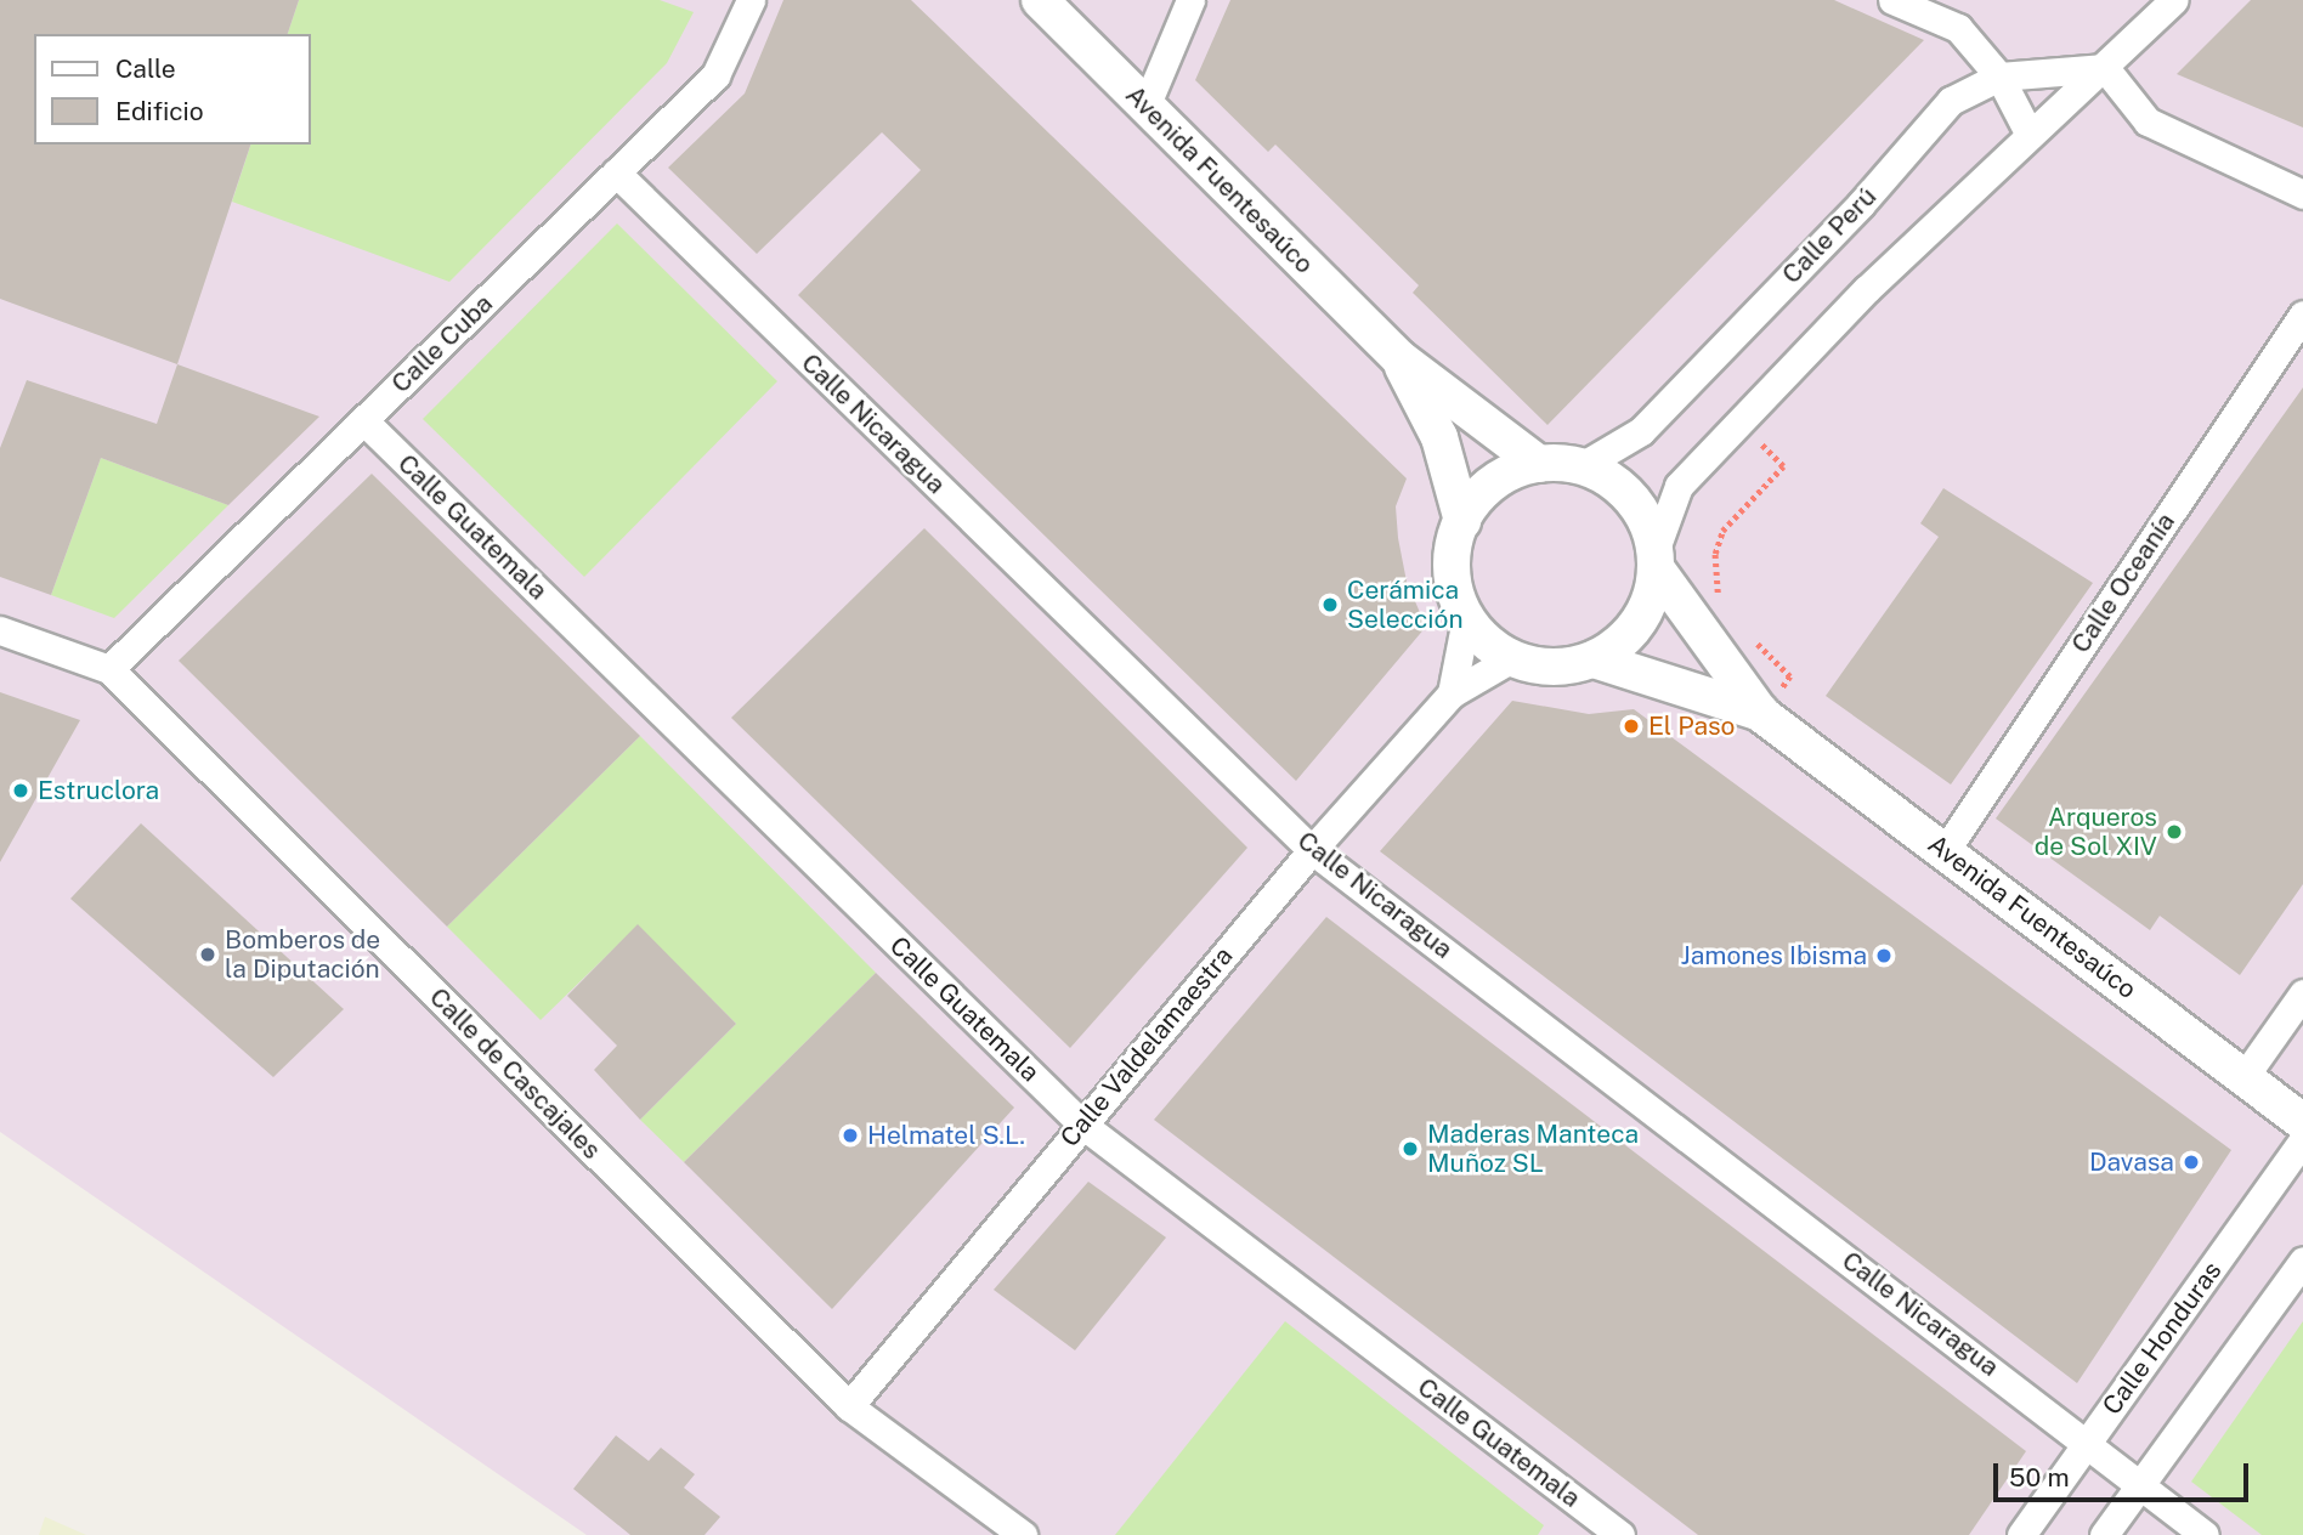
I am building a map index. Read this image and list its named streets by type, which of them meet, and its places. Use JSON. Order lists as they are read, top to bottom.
{
  "streets": {
    "street": [
      "Avenida Fuentesaúco",
      "Calle Perú",
      "Calle Cuba",
      "Calle Nicaragua",
      "Calle Guatemala",
      "Calle Oceanía",
      "Calle Valdelamaestra",
      "Calle de Cascajales",
      "Calle Honduras"
    ]
  },
  "crossings": [
    ["Avenida Fuentesaúco", "Calle Perú"],
    ["Avenida Fuentesaúco", "Calle Oceanía"],
    ["Avenida Fuentesaúco", "Calle Valdelamaestra"],
    ["Calle Perú", "Calle Valdelamaestra"],
    ["Calle Cuba", "Calle Nicaragua"],
    ["Calle Cuba", "Calle Guatemala"],
    ["Calle Cuba", "Calle de Cascajales"],
    ["Calle Nicaragua", "Calle Valdelamaestra"],
    ["Calle Nicaragua", "Calle Honduras"],
    ["Calle Guatemala", "Calle Valdelamaestra"],
    ["Calle Valdelamaestra", "Calle de Cascajales"]
  ],
  "places": [
    "Cerámica Selección",
    "El Paso",
    "Estruclora",
    "Arqueros de Sol XIV",
    "Bomberos de la Diputación",
    "Jamones Ibisma",
    "Helmatel S.L.",
    "Maderas Manteca Muñoz SL",
    "Davasa"
  ],
  "legend": ["Calle", "Edificio"],
  "scale_bar": "50 m"
}
